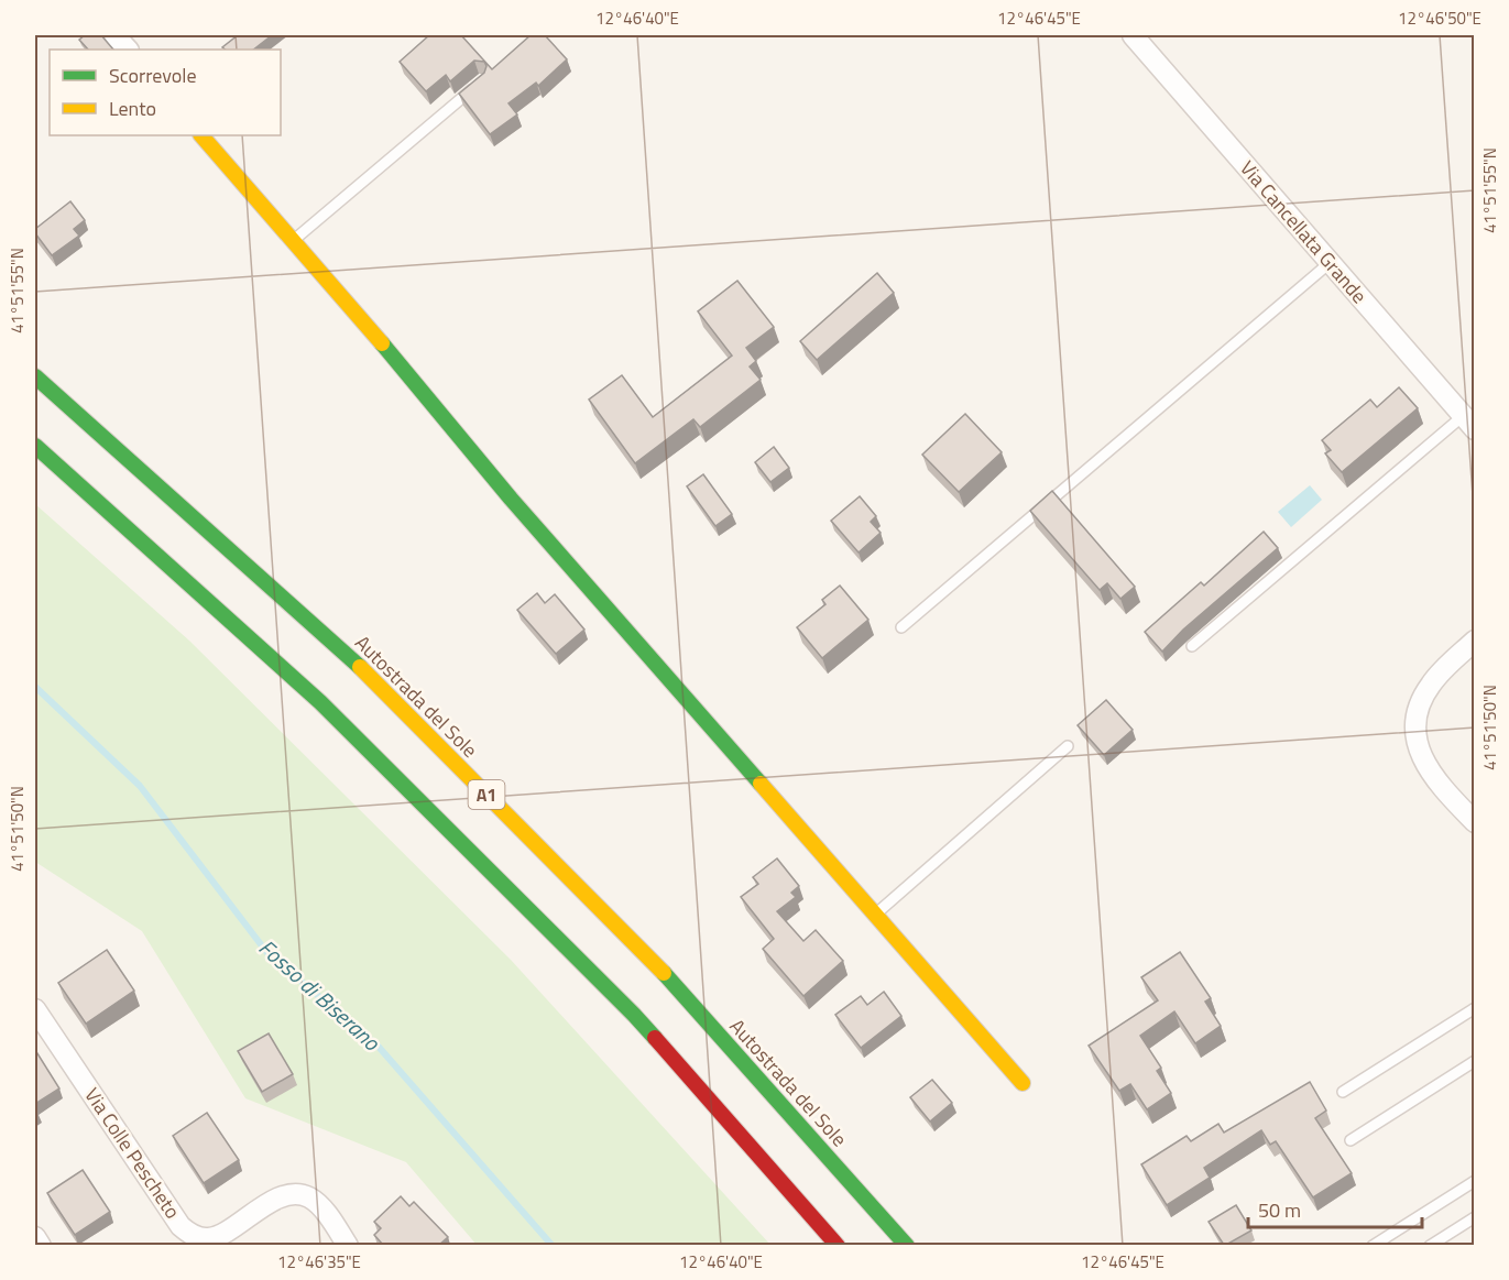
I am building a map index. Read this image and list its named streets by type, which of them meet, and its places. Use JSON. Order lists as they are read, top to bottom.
{
  "streets": {
    "main road": ["Autostrada del Sole", "A1"],
    "street": ["Via Cancellata Grande", "Via Colle Pescheto"]
  },
  "water": ["Fosso di Biserano"],
  "legend": ["Scorrevole", "Lento"],
  "scale_bar": "50 m",
  "coordinates": [
    "12°46'40\"E",
    "12°46'45\"E",
    "12°46'50\"E",
    "41°51'55\"N",
    "41°51'50\"N",
    "12°46'35\"E"
  ]
}
